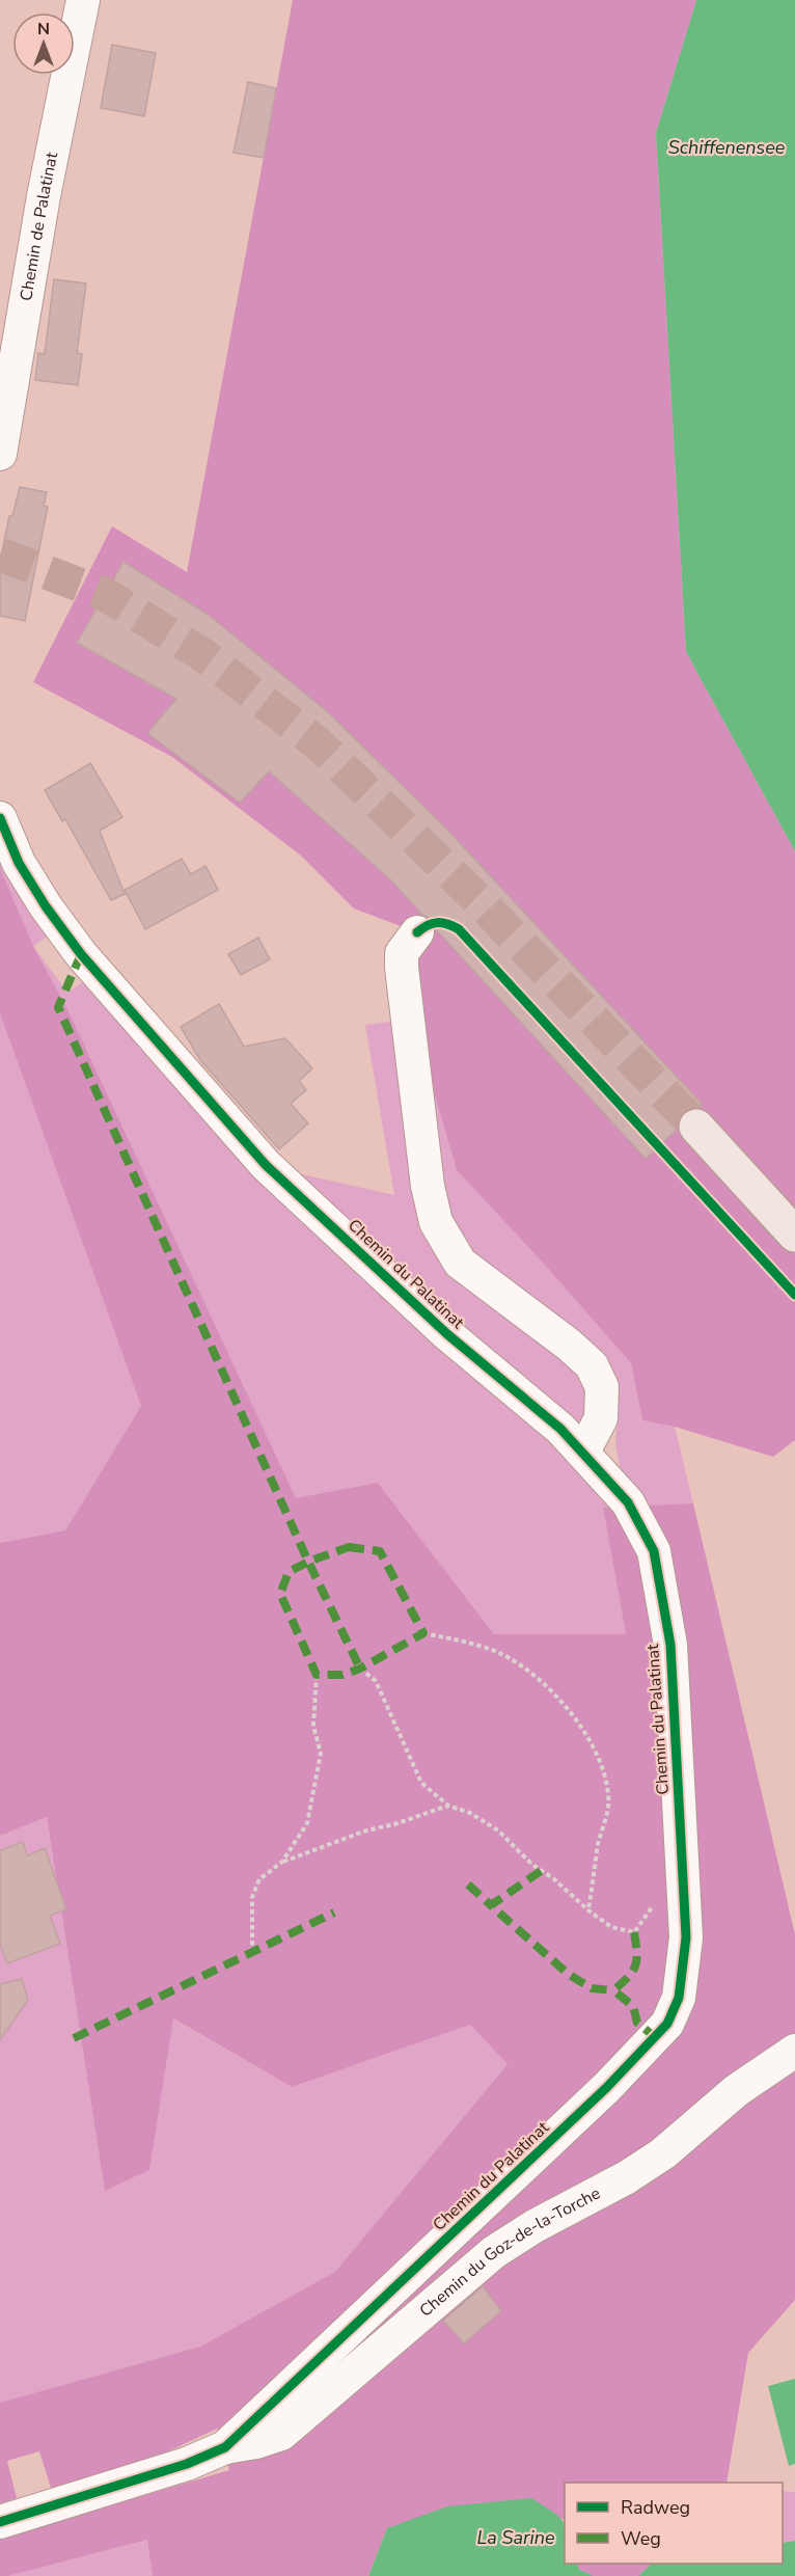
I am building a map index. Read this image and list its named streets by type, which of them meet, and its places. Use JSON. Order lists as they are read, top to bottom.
{
  "streets": {
    "street": ["Chemin de Palatinat", "Chemin du Palatinat", "Chemin du Goz-de-la-Torche"]
  },
  "crossings": [
    ["Chemin du Palatinat", "Chemin du Goz-de-la-Torche"]
  ],
  "water": ["Schiffenensee", "La Sarine"],
  "legend": ["Radweg", "Weg"],
  "north": "top"
}
